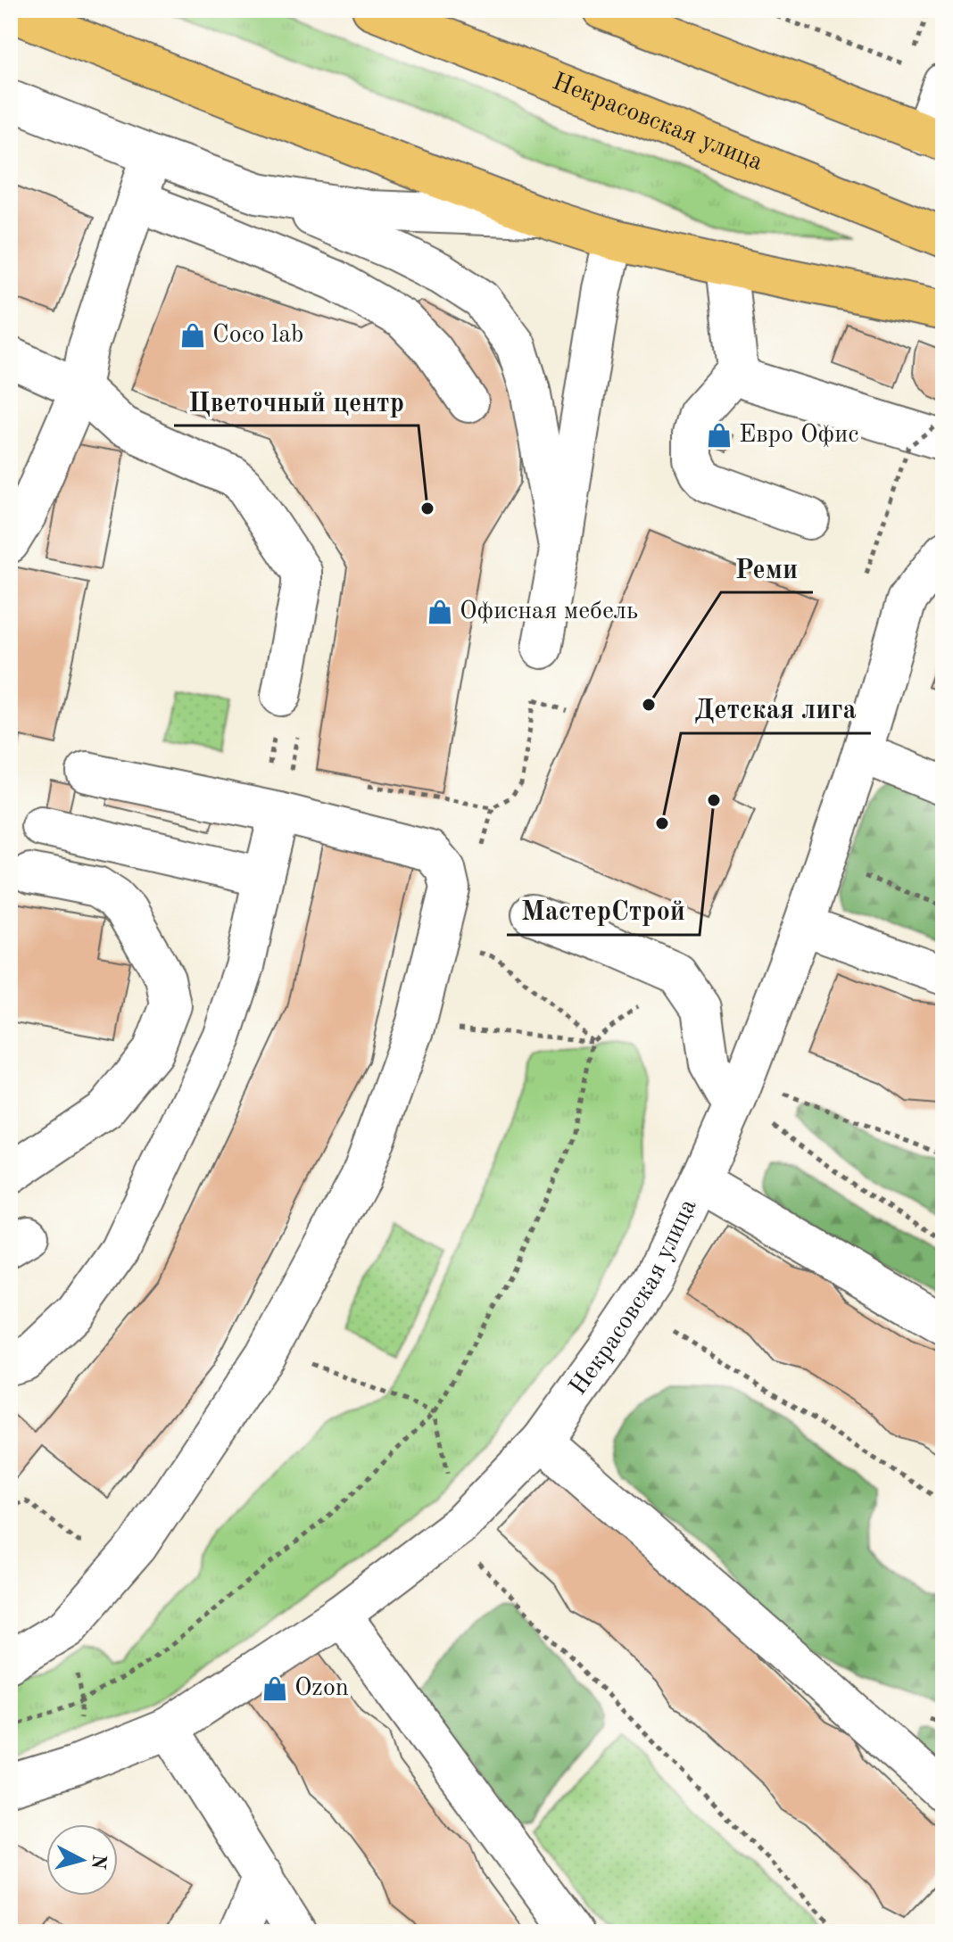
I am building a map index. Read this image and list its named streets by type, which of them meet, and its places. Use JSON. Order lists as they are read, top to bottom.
{
  "streets": {
    "main road": ["Некрасовская улица"]
  },
  "places": {
    "shop": [
      "Coco lab",
      "Евро Офис",
      "Офисная мебель",
      "Ozon"
    ],
    "other": [
      "Цветочный центр",
      "Реми",
      "МастерСтрой",
      "Детская лига"
    ]
  },
  "north": "right"
}
